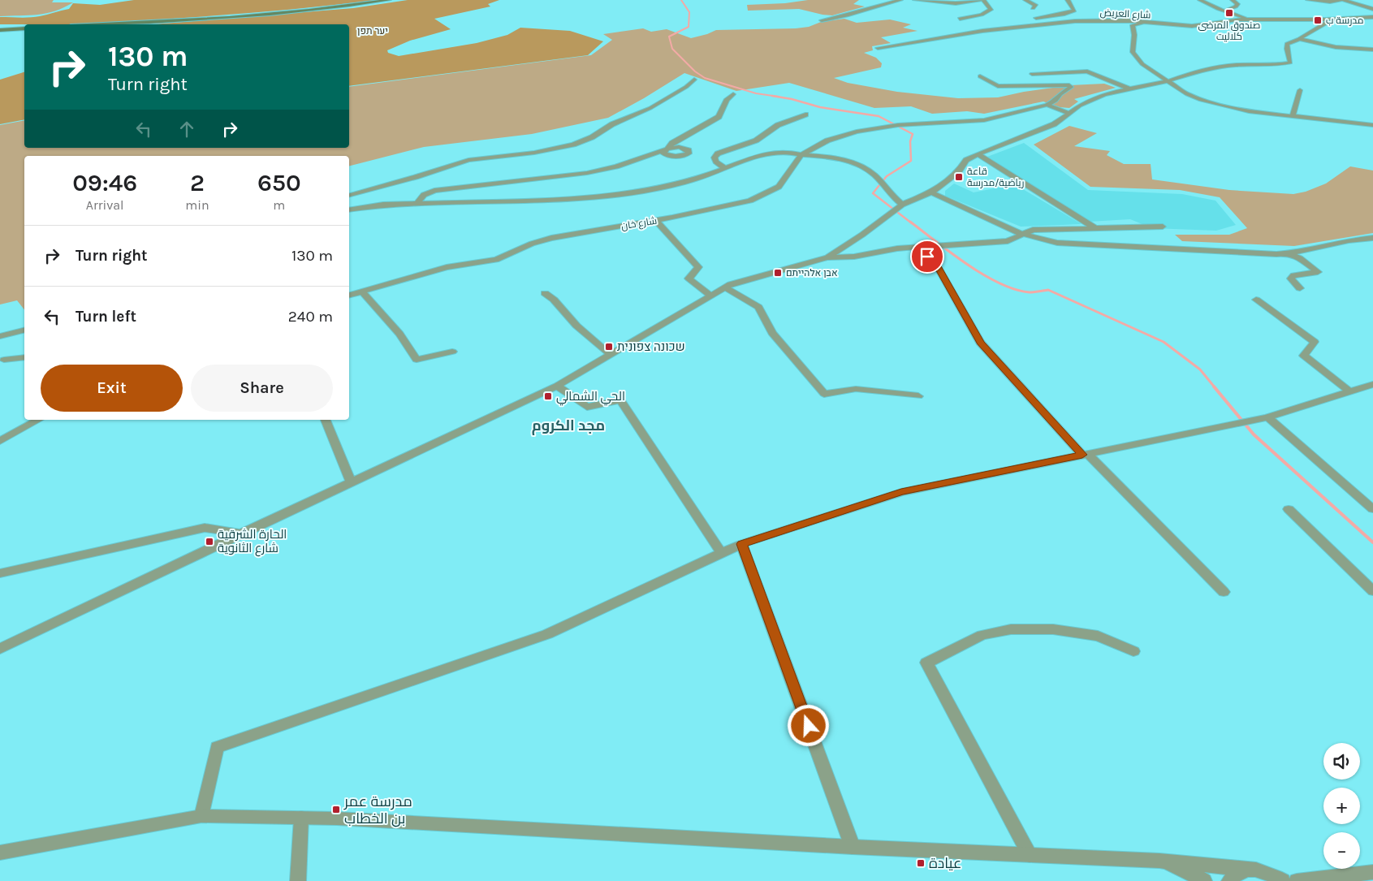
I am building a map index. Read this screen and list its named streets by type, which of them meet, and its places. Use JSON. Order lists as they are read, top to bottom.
{
  "streets": {
    "street": ["شارع العريض", "شارع خان"]
  },
  "districts": ["مجد الكروم"],
  "parks": ["יער תפן"],
  "places": {
    "transit": [
      "صندوق المرضى كلاليت",
      "مدرسة ب",
      "قاعة رياضية/مدرسة",
      "אבן אלהייתם",
      "שכונה צפונית",
      "الحي الشمالي",
      "الحارة الشرقية شارع الثانوية",
      "مدرسة عمر بن الخطاب",
      "عيادة"
    ]
  },
  "page": {
    "turn": ["130 m", "Turn right"],
    "eta": [
      "09:46",
      "Arrival",
      "2",
      "min",
      "650",
      "m"
    ],
    "list": [
      {
        "name": "Turn right",
        "value": "130 m"
      },
      {
        "name": "Turn left",
        "value": "240 m"
      }
    ],
    "buttons": ["Exit", "Share"],
    "map_buttons": ["+", "−"]
  }
}
